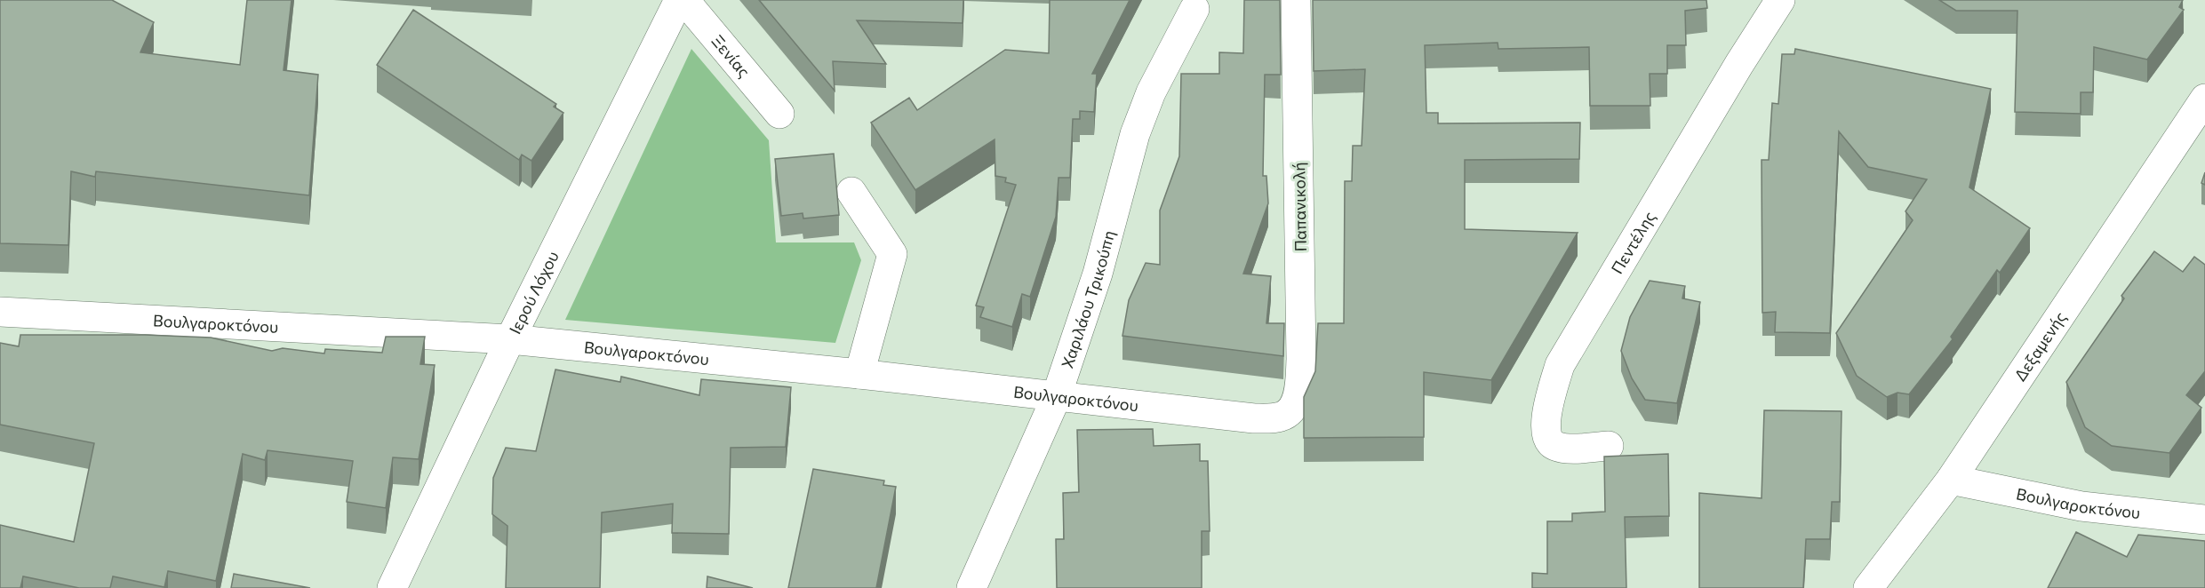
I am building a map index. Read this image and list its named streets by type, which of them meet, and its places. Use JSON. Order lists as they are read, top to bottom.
{
  "streets": {
    "street": [
      "Ξενίας",
      "Παπανικολή",
      "Πεντέλης",
      "Ιερού Λόχου",
      "Χαριλάου Τρικούπη",
      "Βουλγαροκτόνου",
      "Δεξαμενής"
    ]
  },
  "crossings": [
    ["Παπανικολή", "Βουλγαροκτόνου"],
    ["Ιερού Λόχου", "Βουλγαροκτόνου"],
    ["Χαριλάου Τρικούπη", "Βουλγαροκτόνου"],
    ["Βουλγαροκτόνου", "Δεξαμενής"]
  ]
}
